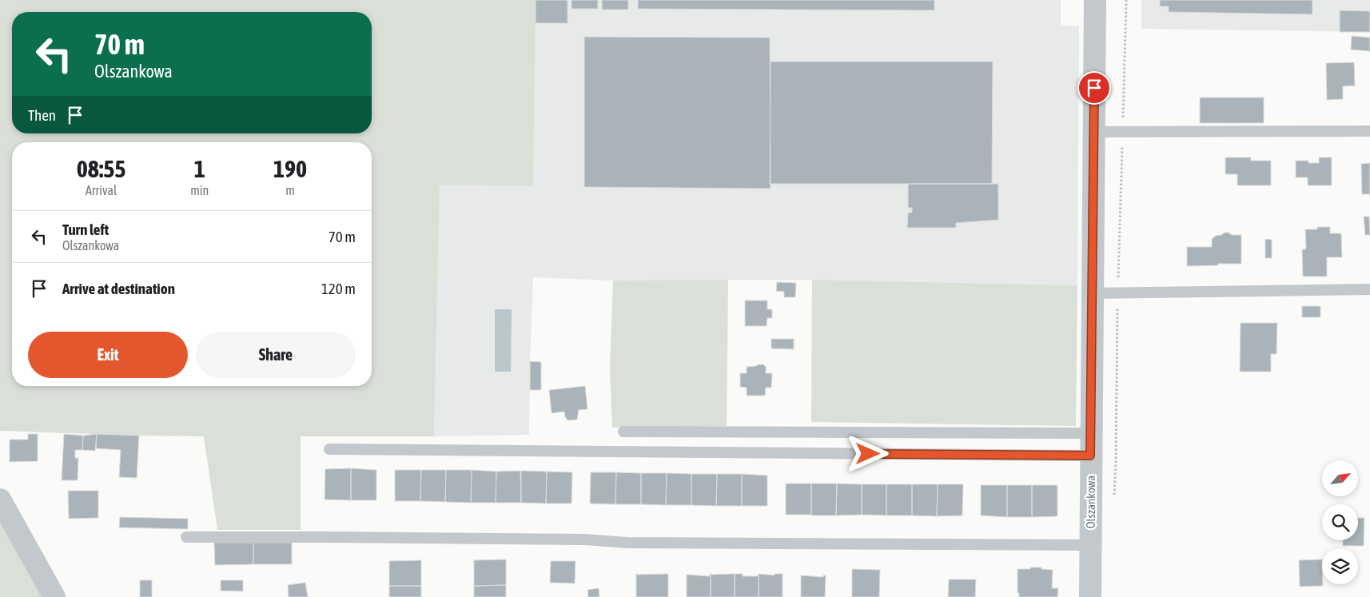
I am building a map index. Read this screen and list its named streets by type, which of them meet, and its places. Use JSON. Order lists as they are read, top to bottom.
{
  "streets": {
    "street": ["Olszankowa"]
  },
  "north": "top right",
  "page": {
    "turn": ["70 m", "Olszankowa"],
    "then": "Then",
    "eta": [
      "08:55",
      "Arrival",
      "1",
      "min",
      "190",
      "m"
    ],
    "list": [
      {
        "name": "Turn left",
        "note": "Olszankowa",
        "value": "70 m"
      },
      {
        "name": "Arrive at destination",
        "value": "120 m"
      }
    ],
    "buttons": ["Exit", "Share"]
  }
}
